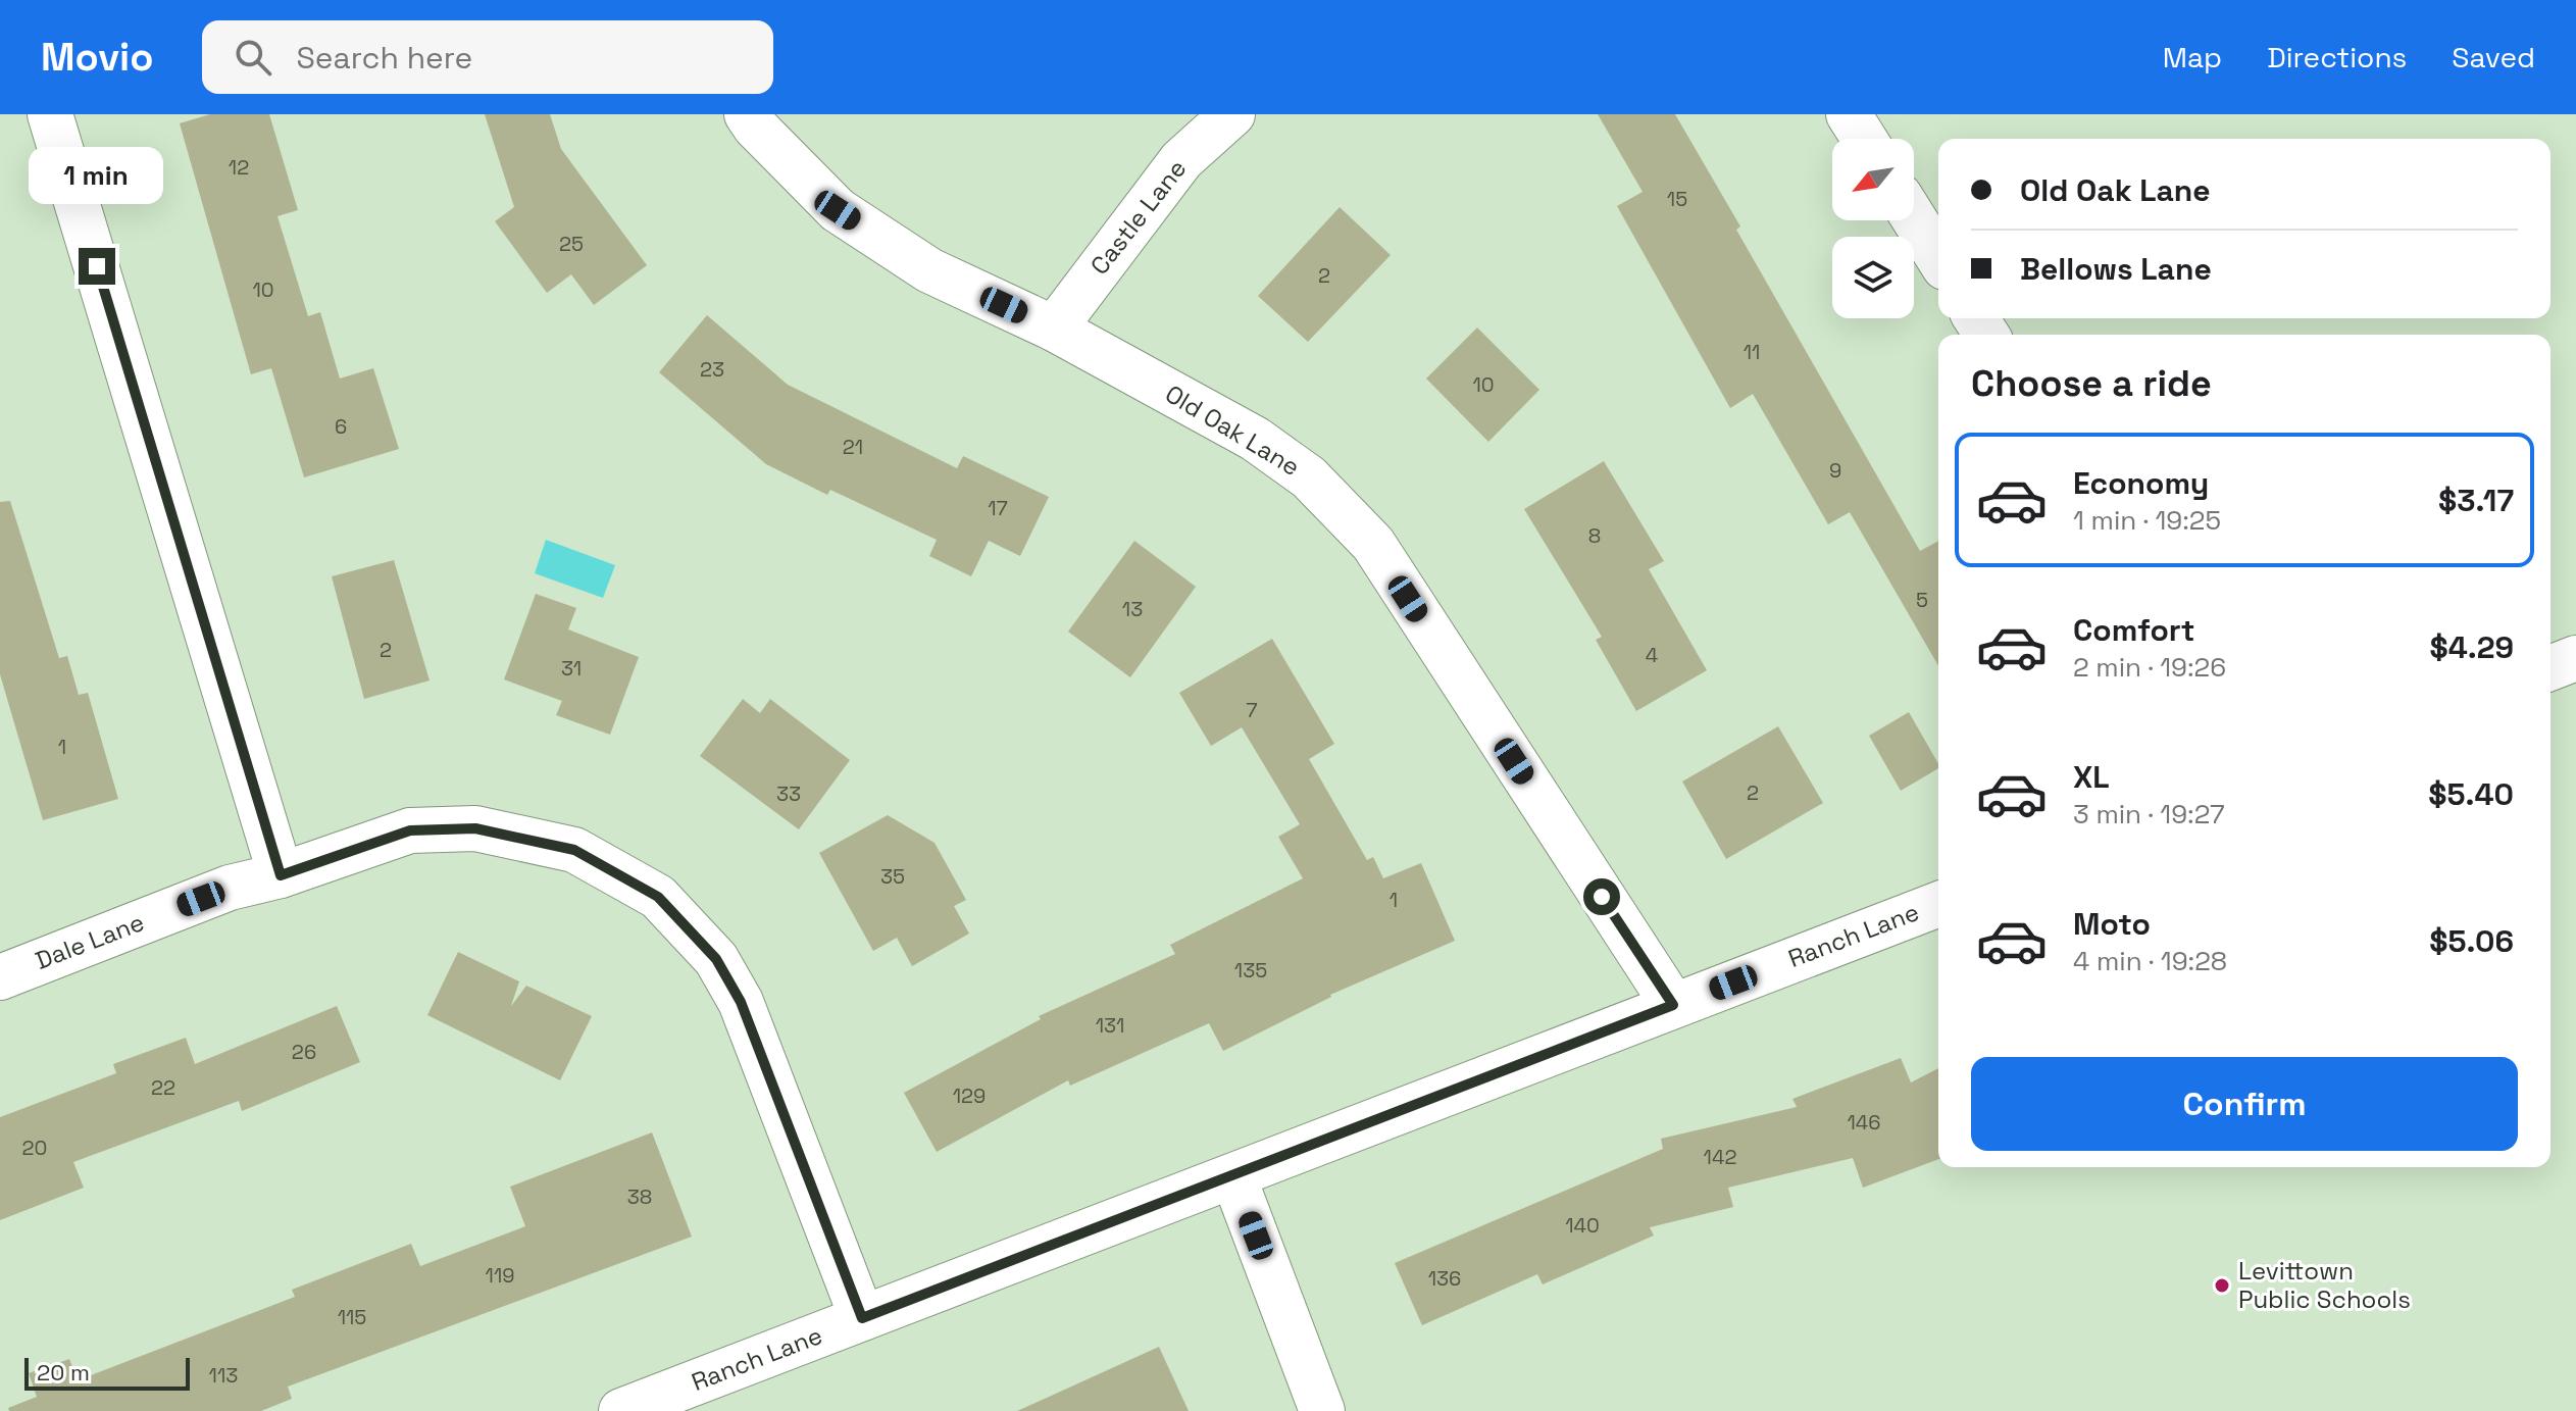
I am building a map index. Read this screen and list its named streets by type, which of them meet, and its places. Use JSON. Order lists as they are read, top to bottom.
{
  "streets": {
    "street": [
      "Castle Lane",
      "Old Oak Lane",
      "Ranch Lane",
      "Dale Lane"
    ]
  },
  "crossings": [
    ["Castle Lane", "Old Oak Lane"],
    ["Old Oak Lane", "Ranch Lane"],
    ["Ranch Lane", "Dale Lane"]
  ],
  "places": ["Levittown Public Schools"],
  "house_numbers": [
    "12",
    "15",
    "25",
    "2",
    "10",
    "11",
    "23",
    "10",
    "6",
    "21",
    "9",
    "17",
    "8",
    "5",
    "13",
    "2",
    "4",
    "31",
    "7",
    "1",
    "2",
    "33",
    "35",
    "1",
    "135",
    "131",
    "26",
    "22",
    "129",
    "146",
    "20",
    "142",
    "38",
    "140",
    "119",
    "136",
    "115",
    "113"
  ],
  "scale_bar": "20 m",
  "north": "bottom left",
  "page": {
    "header": "Movio",
    "search": "Search here",
    "nav": ["Map", "Directions", "Saved"],
    "banner": ["Old Oak Lane", "Bellows Lane"],
    "bubble": "1 min",
    "heading": "Choose a ride",
    "list": [
      {
        "name": "Economy",
        "note": "1 min · 19:25",
        "value": "$3.17"
      },
      {
        "name": "Comfort",
        "note": "2 min · 19:26",
        "value": "$4.29"
      },
      {
        "name": "XL",
        "note": "3 min · 19:27",
        "value": "$5.40"
      },
      {
        "name": "Moto",
        "note": "4 min · 19:28",
        "value": "$5.06"
      }
    ],
    "buttons": "Confirm",
    "scale": "20 m"
  }
}
